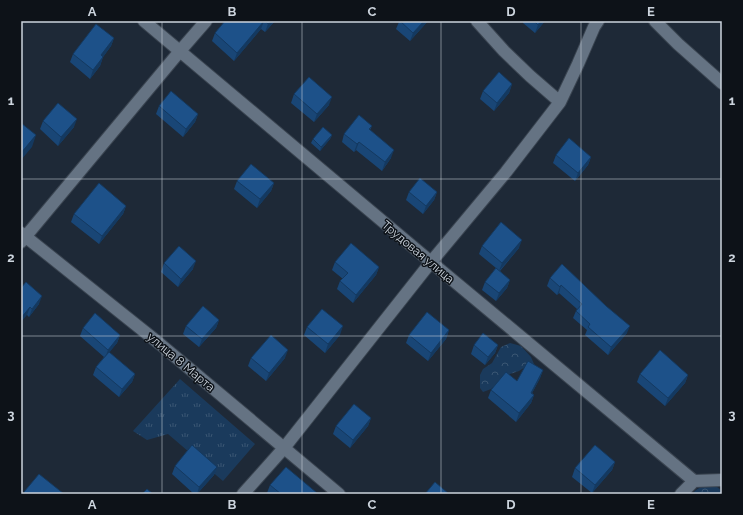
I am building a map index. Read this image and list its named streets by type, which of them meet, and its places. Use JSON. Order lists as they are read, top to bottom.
{
  "streets": {
    "street": ["Трудовая улица", "улица 8 Марта"]
  },
  "grid": {
    "columns": [
      "A",
      "B",
      "C",
      "D",
      "E"
    ],
    "rows": ["1", "2", "3"]
  }
}
